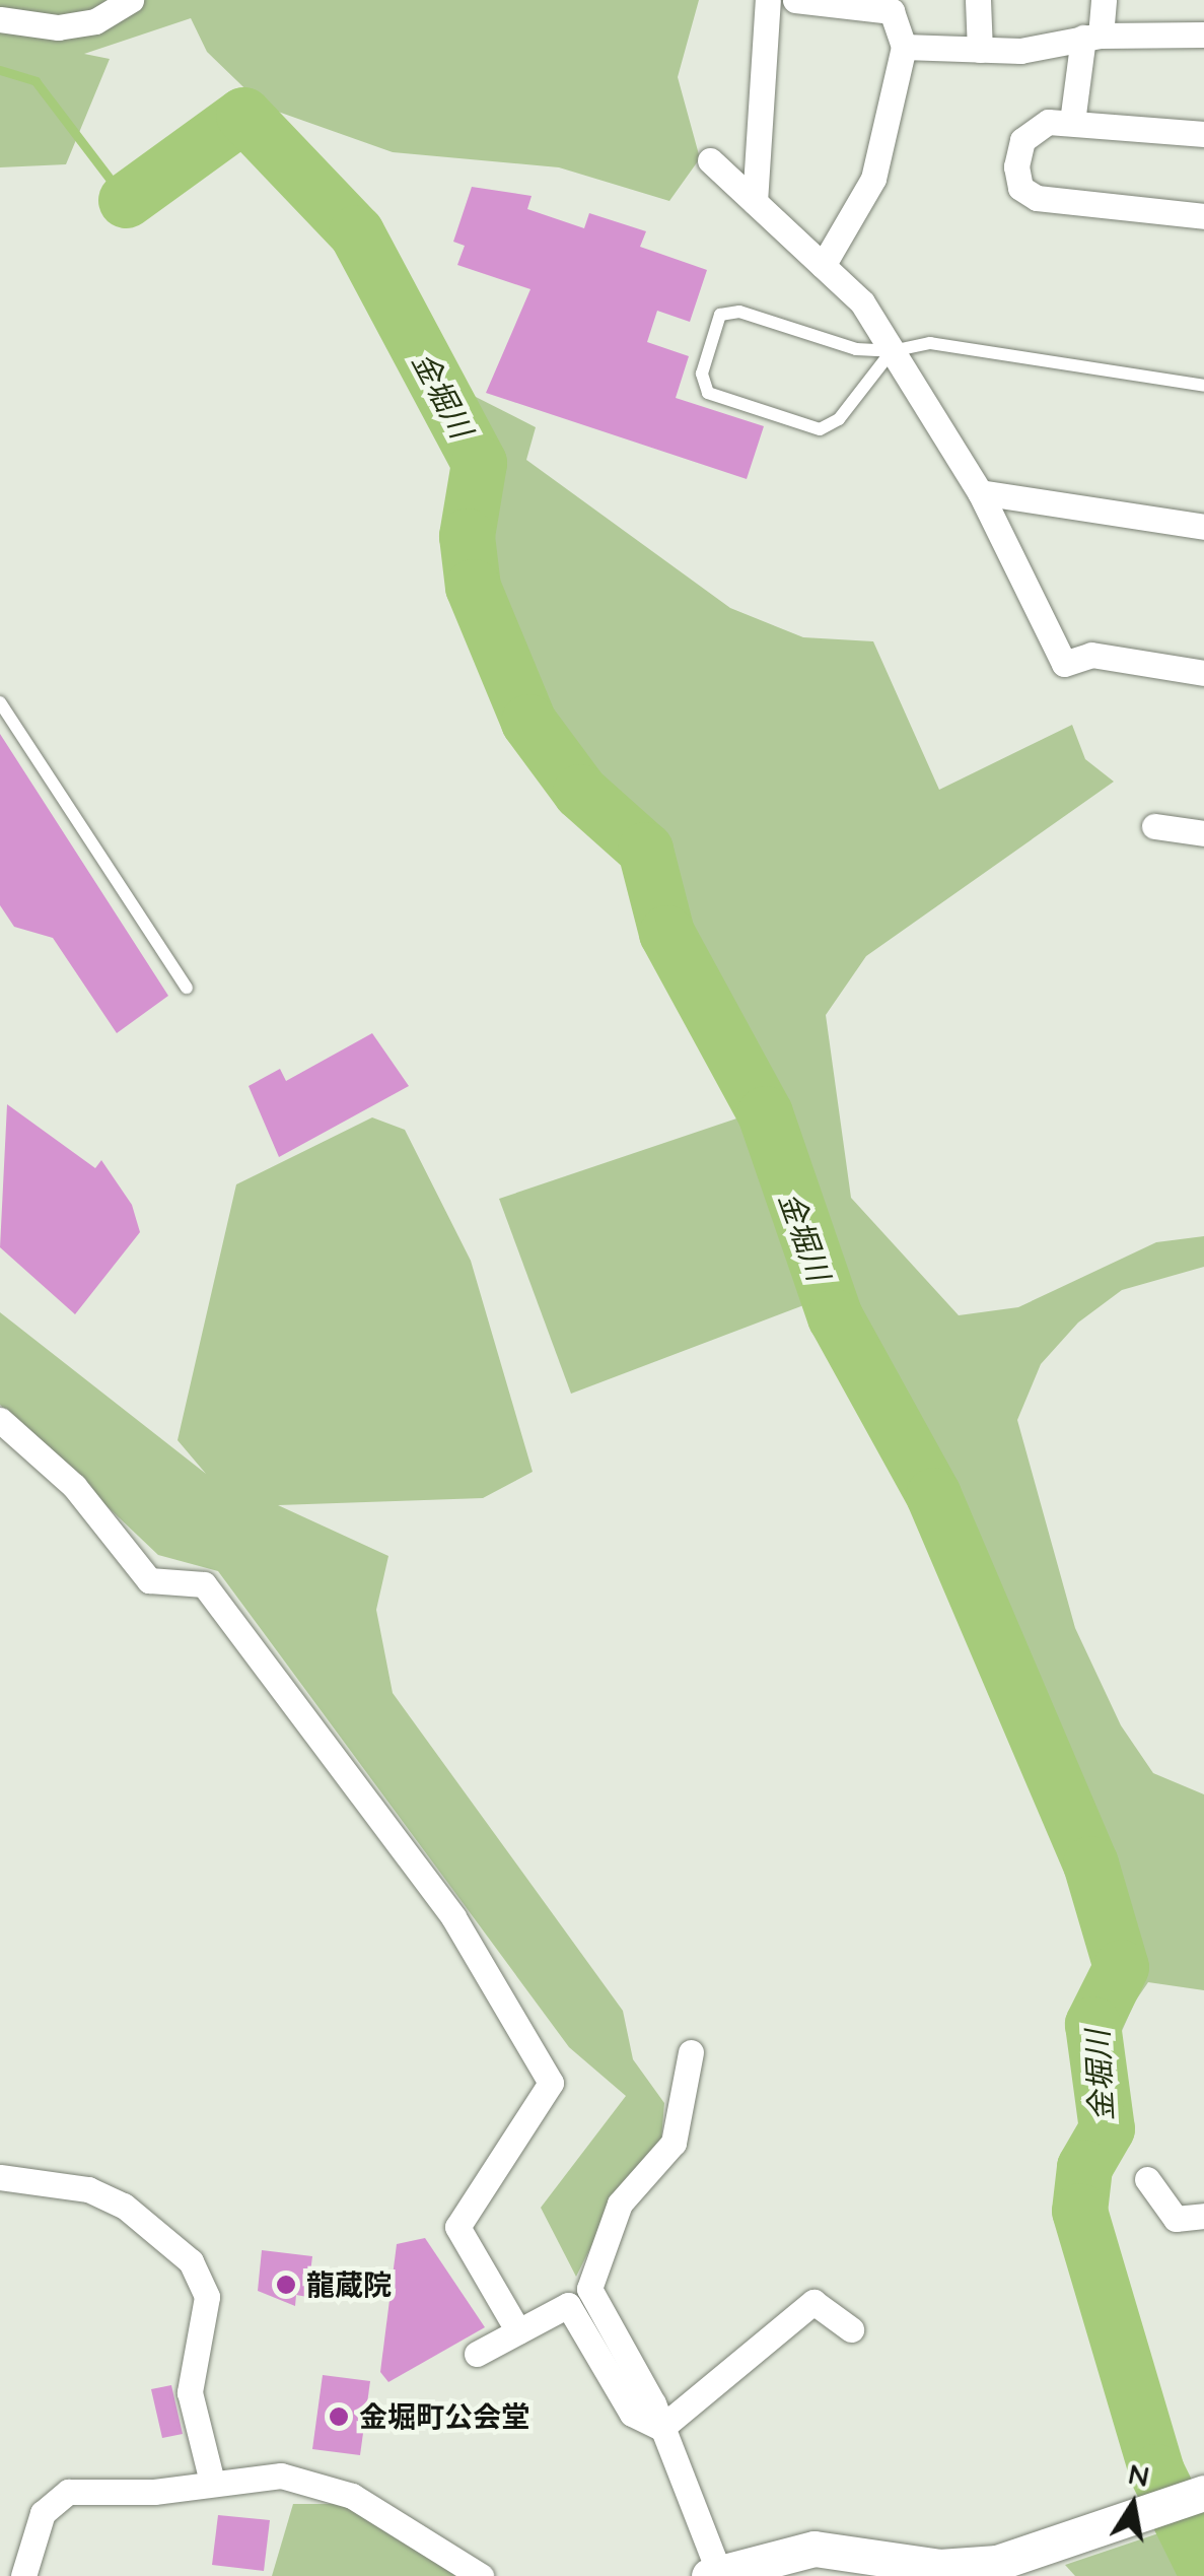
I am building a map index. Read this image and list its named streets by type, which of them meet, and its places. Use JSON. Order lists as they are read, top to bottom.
{
  "water": ["金堀川"],
  "places": ["龍蔵院", "金堀町公会堂"],
  "north": "top"
}
